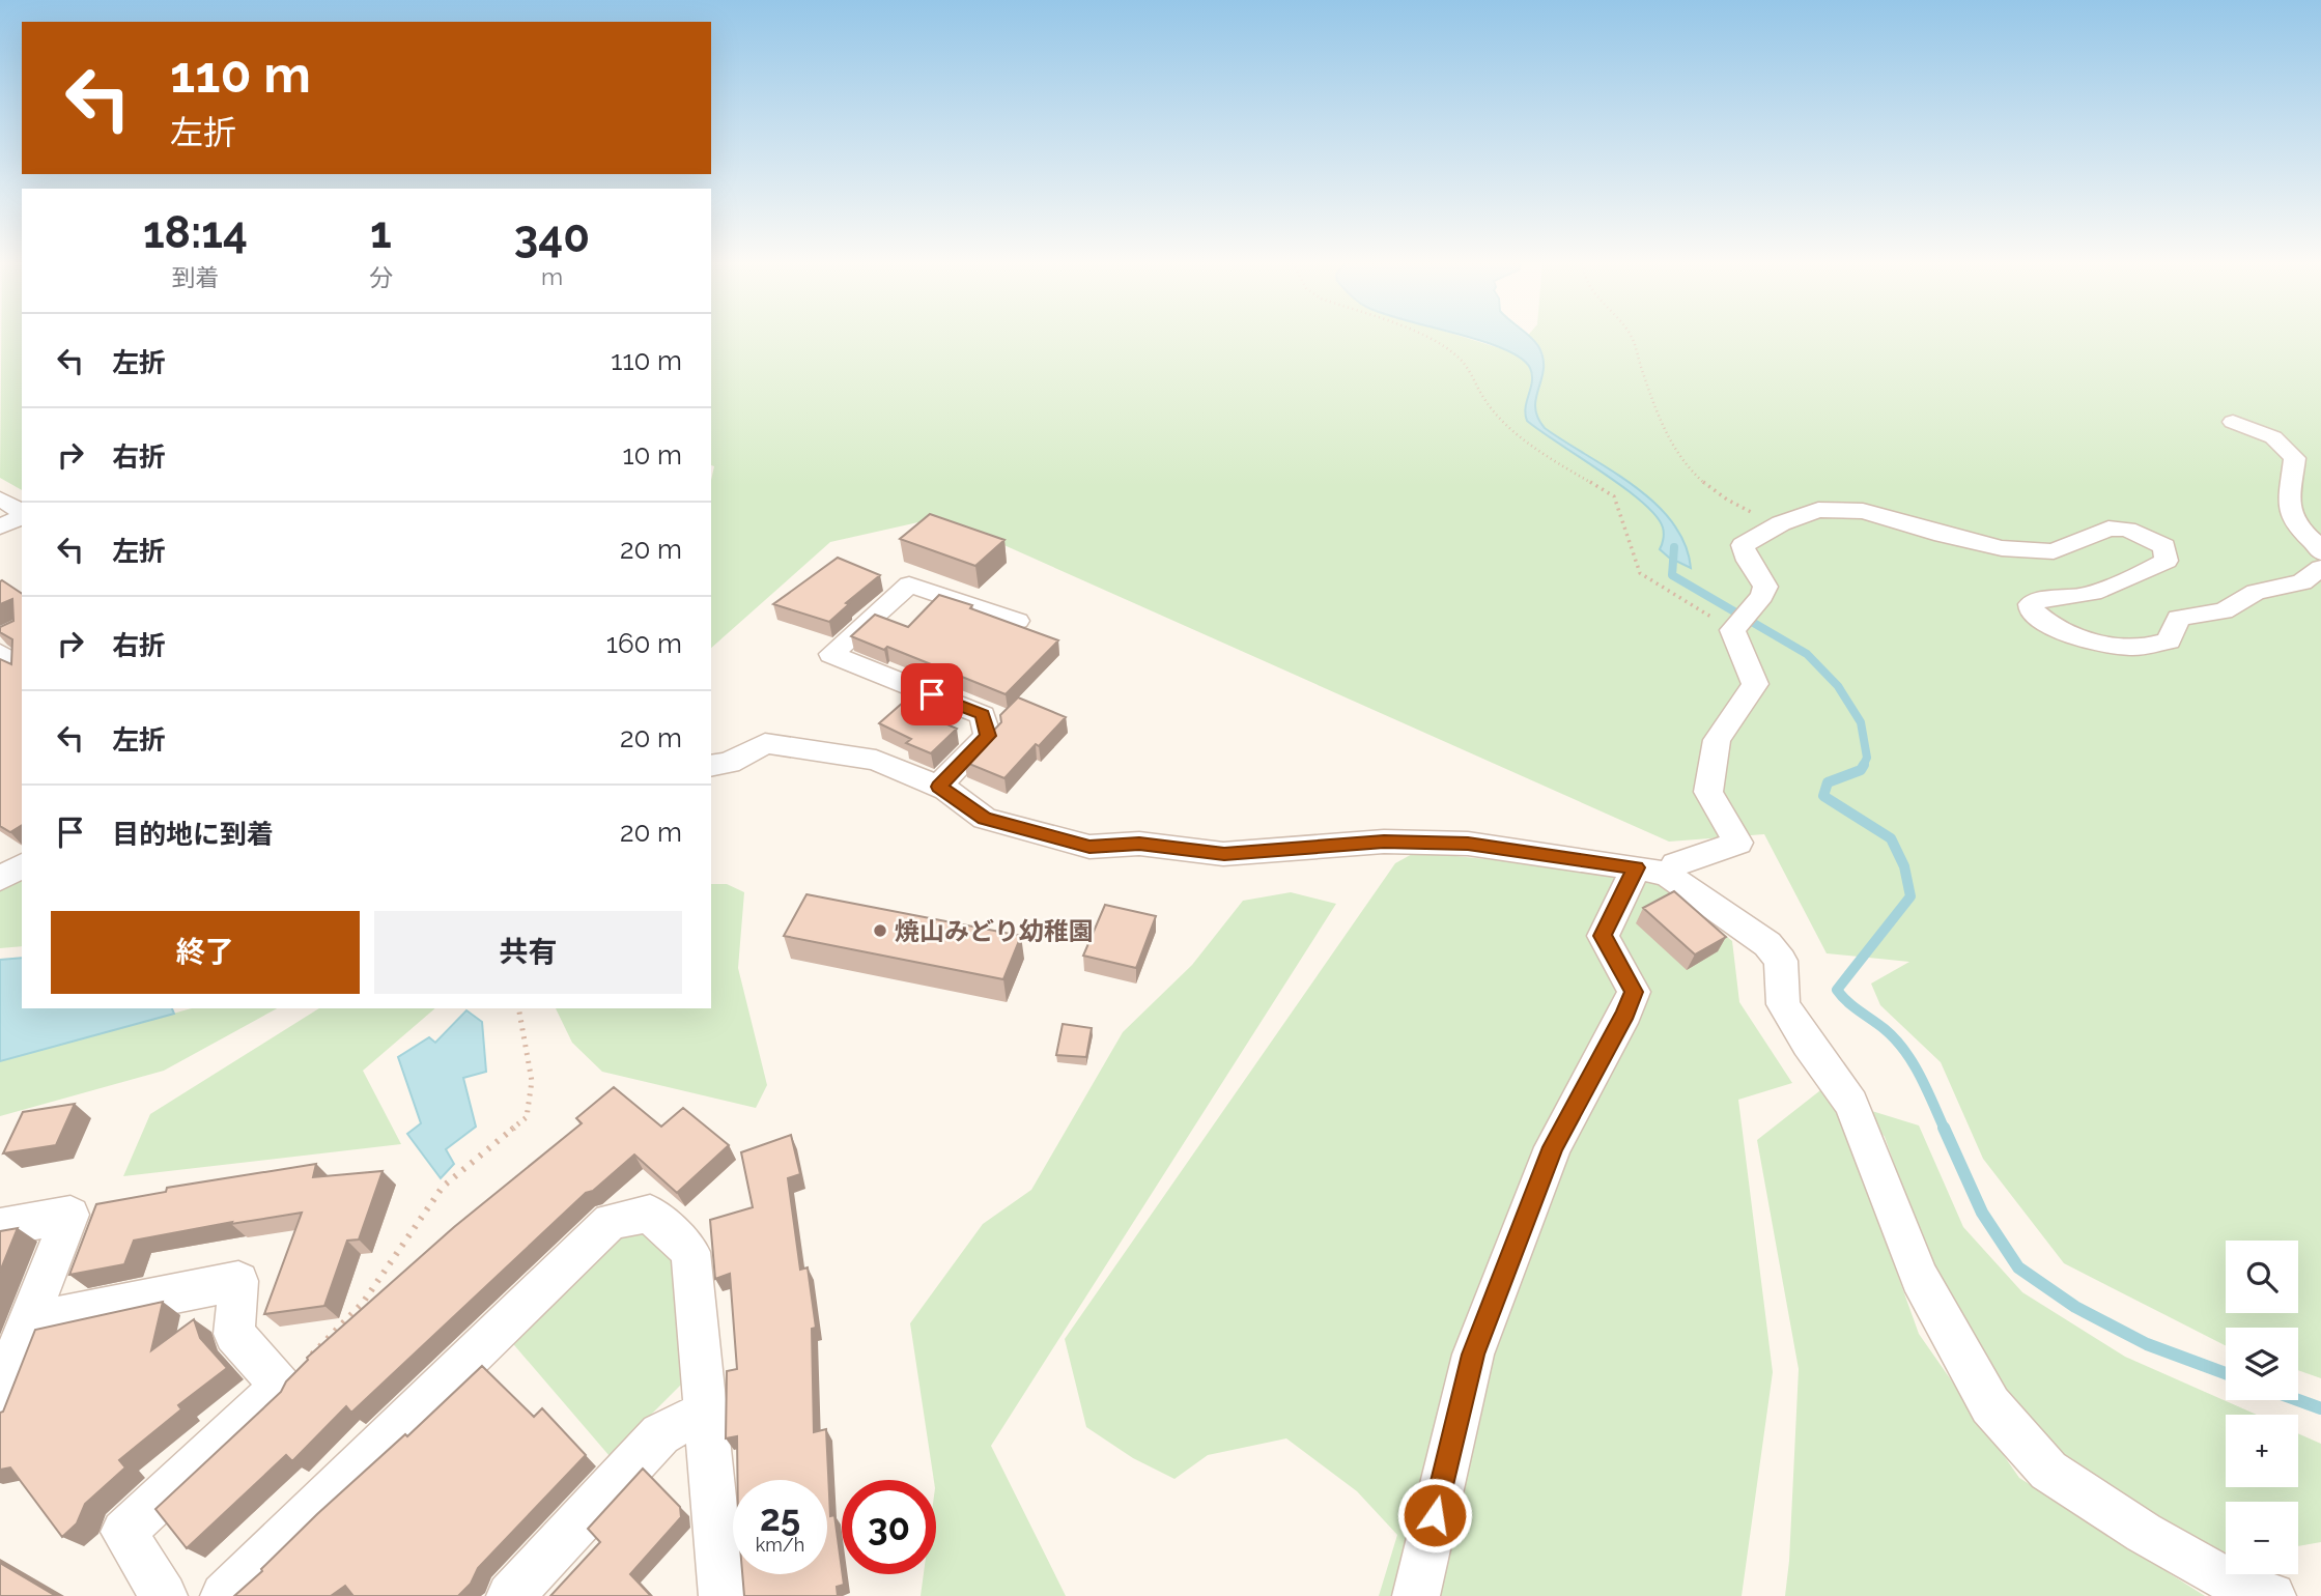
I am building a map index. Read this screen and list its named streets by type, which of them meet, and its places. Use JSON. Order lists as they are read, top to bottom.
{
  "places": ["焼山みどり幼稚園"],
  "page": {
    "turn": ["110 m", "左折"],
    "eta": [
      "18:14",
      "到着",
      "1",
      "分",
      "340",
      "m"
    ],
    "list": [
      {
        "name": "左折",
        "value": "110 m"
      },
      {
        "name": "右折",
        "value": "10 m"
      },
      {
        "name": "左折",
        "value": "20 m"
      },
      {
        "name": "右折",
        "value": "160 m"
      },
      {
        "name": "左折",
        "value": "20 m"
      },
      {
        "name": "目的地に到着",
        "value": "20 m"
      }
    ],
    "buttons": ["終了", "共有"],
    "map_buttons": ["+", "−"],
    "speed": "25 km/h",
    "limit": "30"
  }
}
